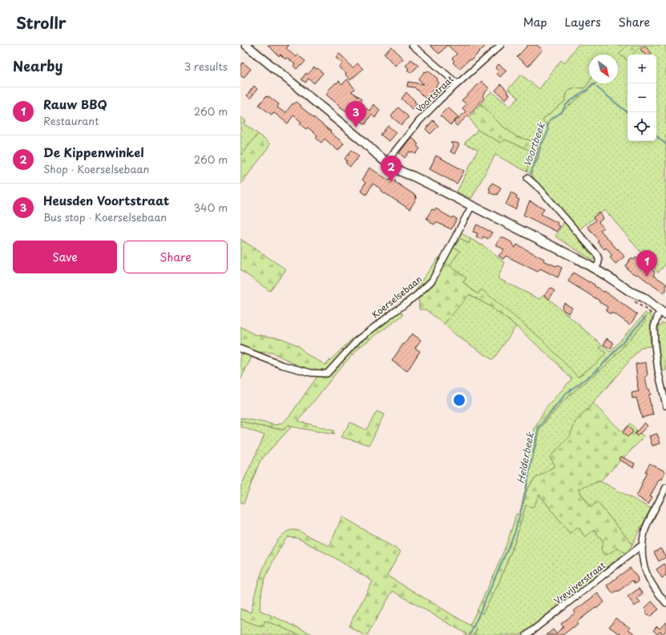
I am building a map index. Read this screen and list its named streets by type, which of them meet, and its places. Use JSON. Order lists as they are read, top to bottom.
{
  "streets": {
    "street": ["Voortstraat", "Koerselsebaan", "Vrevijverstraat"]
  },
  "water": ["Voortbeek", "Helderbeek"],
  "north": "bottom right",
  "page": {
    "header": "Strollr",
    "nav": ["Map", "Layers", "Share"],
    "heading": ["Nearby", "3 results"],
    "map_buttons": ["+", "−"],
    "list": [
      {
        "mark": "1",
        "name": "Rauw BBQ",
        "note": "Restaurant",
        "value": "260 m"
      },
      {
        "mark": "2",
        "name": "De Kippenwinkel",
        "note": "Shop · Koerselsebaan",
        "value": "260 m"
      },
      {
        "mark": "3",
        "name": "Heusden Voortstraat",
        "note": "Bus stop · Koerselsebaan",
        "value": "340 m"
      }
    ],
    "pins": ["3", "2", "1"],
    "buttons": ["Save", "Share"]
  }
}
